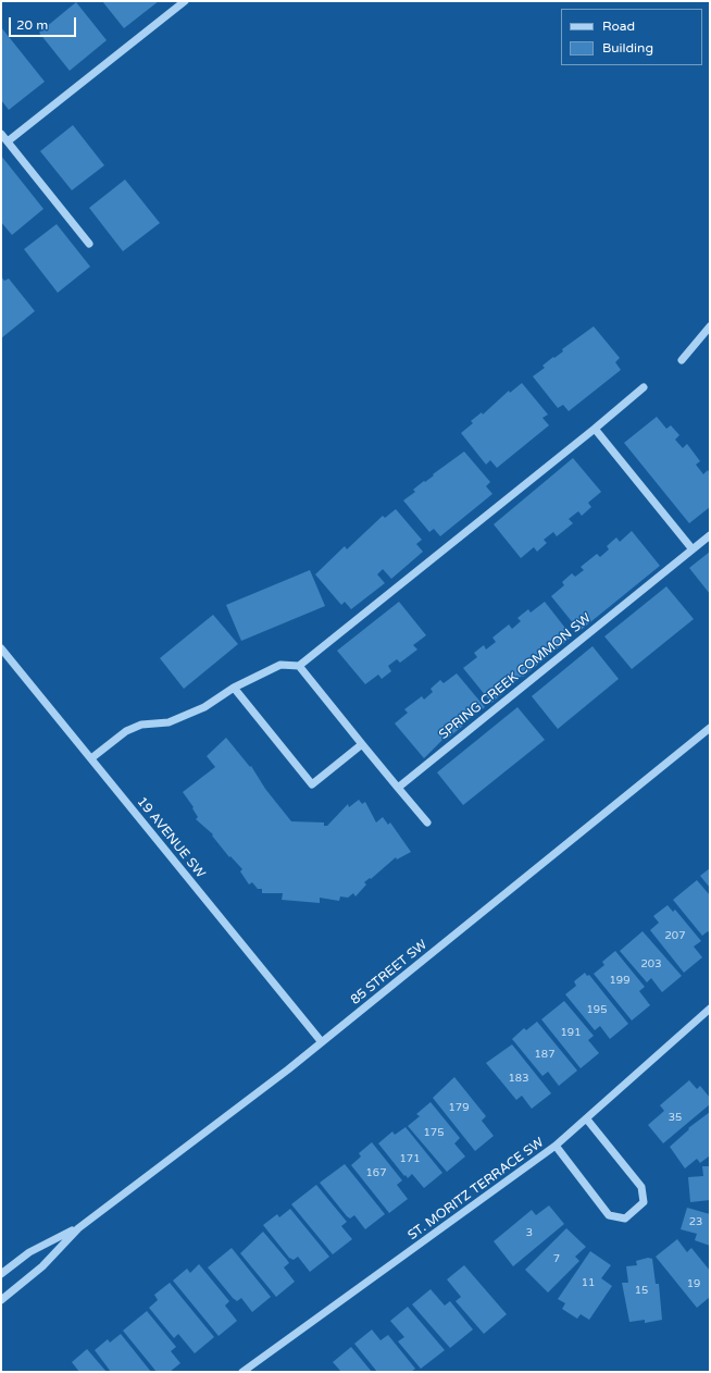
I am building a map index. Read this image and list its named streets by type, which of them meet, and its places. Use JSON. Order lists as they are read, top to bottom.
{
  "streets": {
    "street": [
      "SPRING CREEK COMMON SW",
      "19 AVENUE SW",
      "85 STREET SW",
      "ST. MORITZ TERRACE SW"
    ]
  },
  "crossings": [
    ["19 AVENUE SW", "85 STREET SW"]
  ],
  "house_numbers": [
    "207",
    "203",
    "199",
    "195",
    "191",
    "187",
    "183",
    "179",
    "35",
    "175",
    "171",
    "167",
    "23",
    "3",
    "7",
    "11",
    "19",
    "15"
  ],
  "legend": ["Road", "Building"],
  "scale_bar": "20 m"
}
